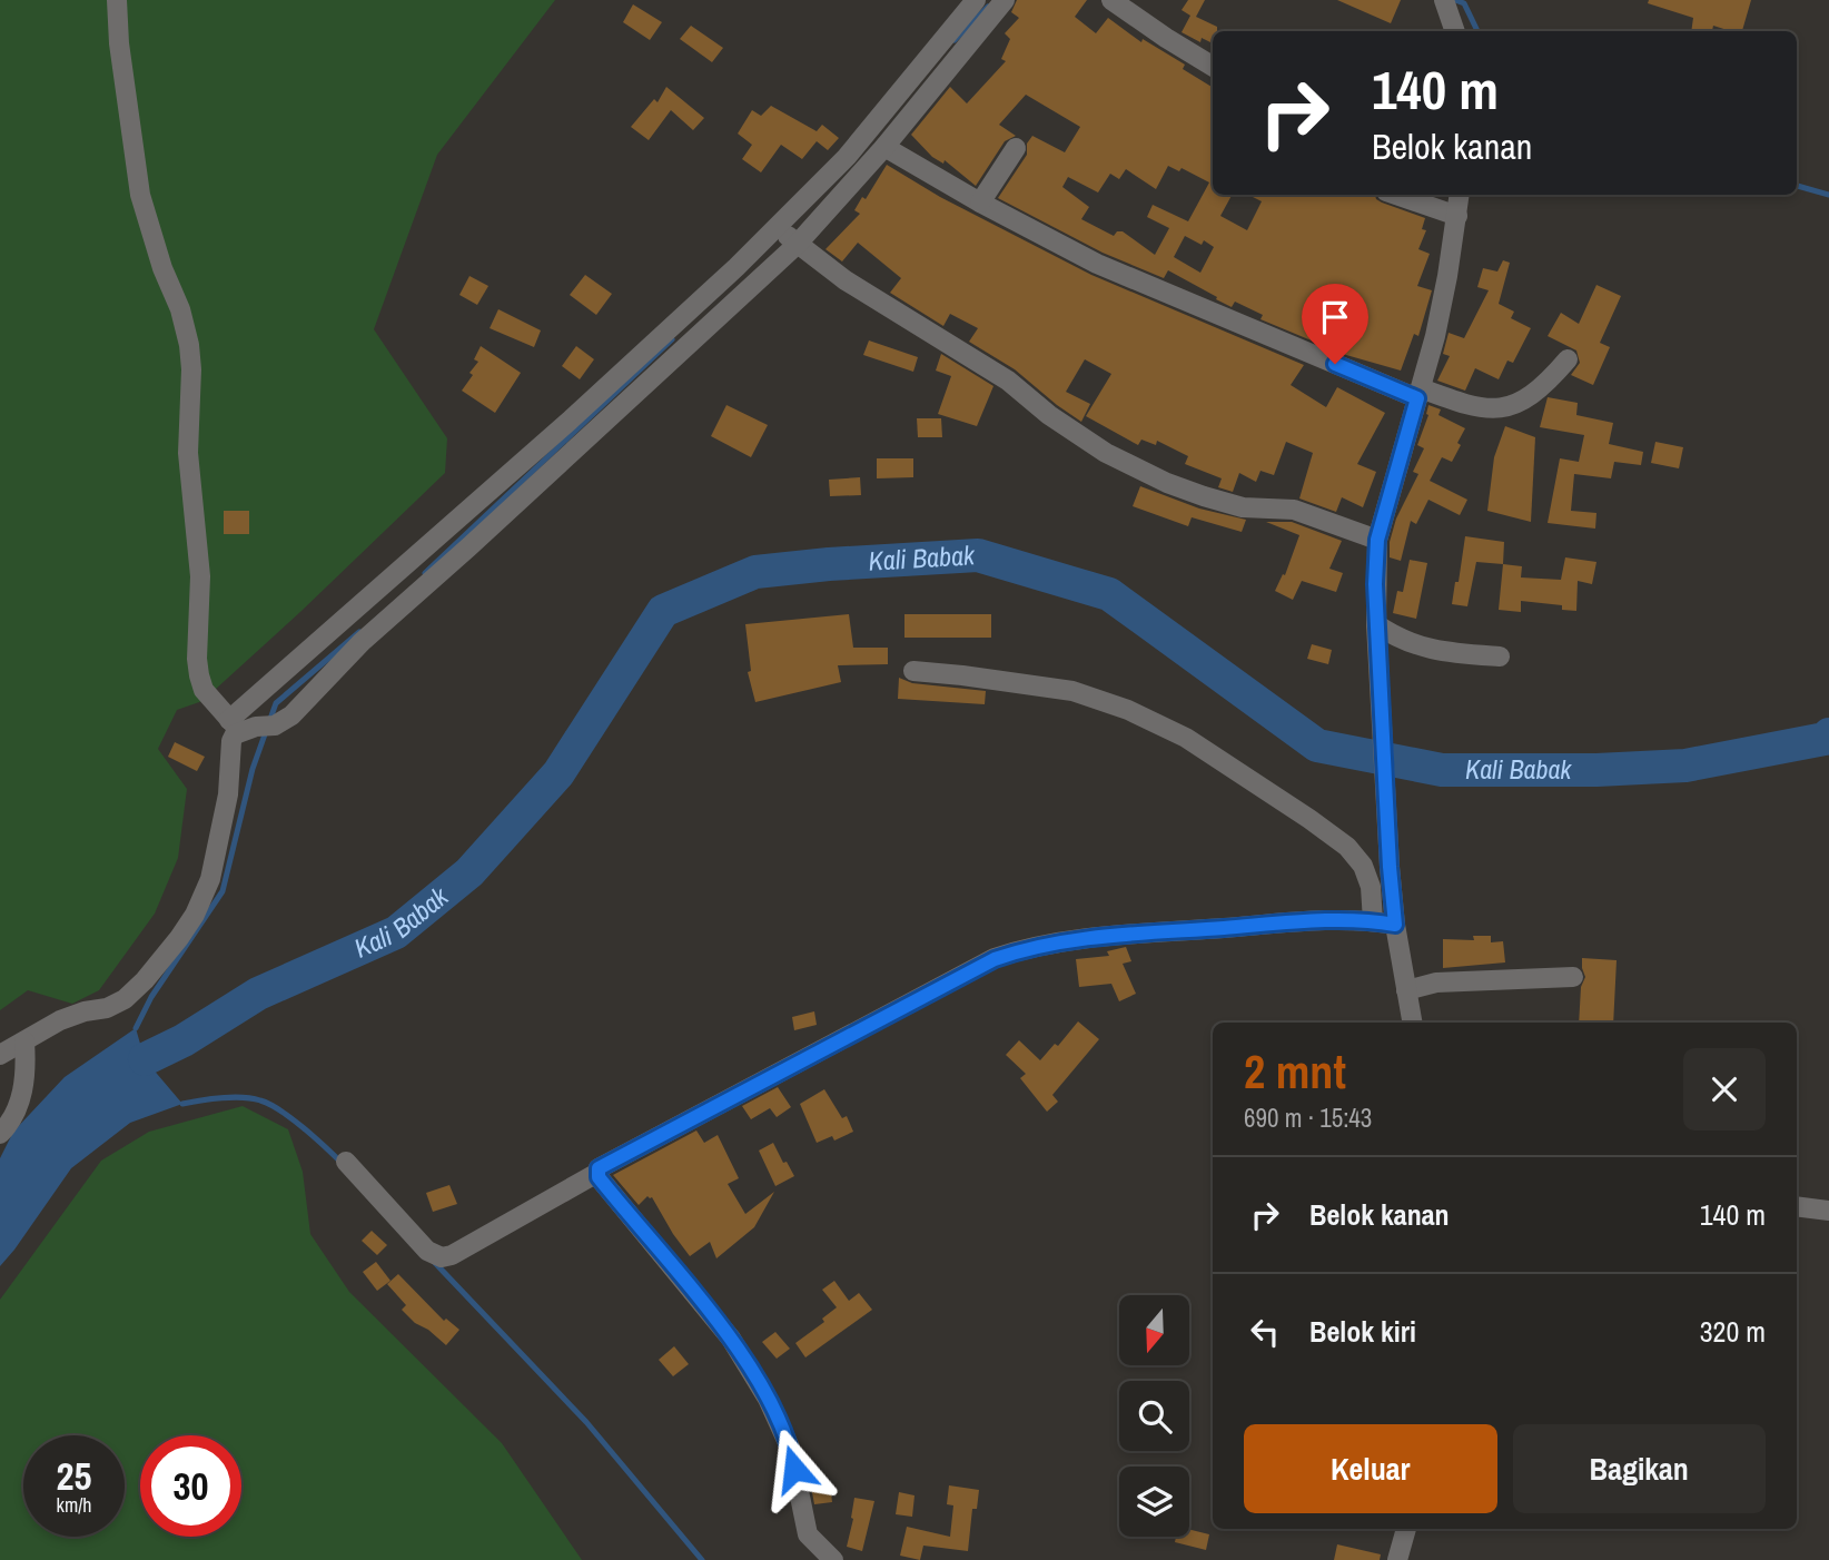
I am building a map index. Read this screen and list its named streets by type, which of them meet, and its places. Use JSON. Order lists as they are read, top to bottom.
{
  "water": ["Kali Babak"],
  "north": "bottom",
  "page": {
    "turn": ["140 m", "Belok kanan"],
    "heading": ["2 mnt", "690 m · 15:43"],
    "list": [
      {
        "name": "Belok kanan",
        "value": "140 m"
      },
      {
        "name": "Belok kiri",
        "value": "320 m"
      }
    ],
    "buttons": ["Keluar", "Bagikan"],
    "speed": "25 km/h",
    "limit": "30"
  }
}
